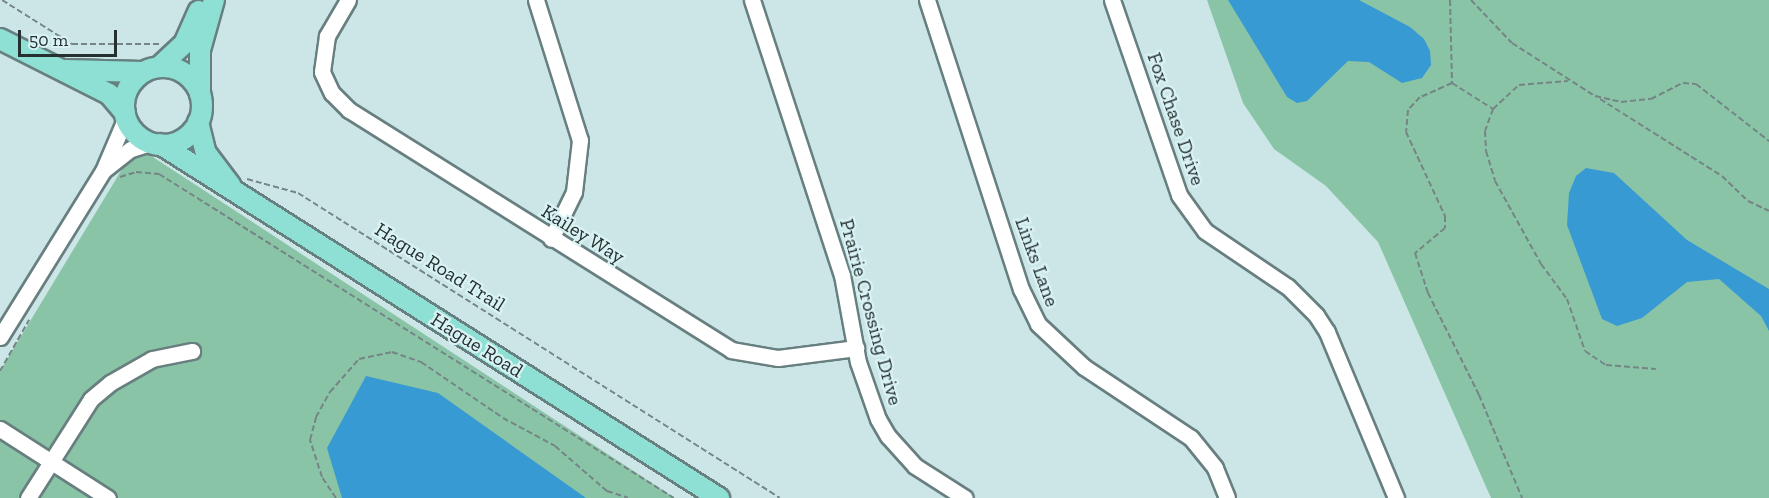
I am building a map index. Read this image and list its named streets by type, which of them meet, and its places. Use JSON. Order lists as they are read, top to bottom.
{
  "streets": {
    "main road": ["Hague Road"],
    "street": [
      "Fox Chase Drive",
      "Kailey Way",
      "Links Lane",
      "Prairie Crossing Drive"
    ],
    "path": ["Hague Road Trail"]
  },
  "crossings": [
    ["Kailey Way", "Prairie Crossing Drive"],
    ["Hague Road Trail", "Hague Road"]
  ],
  "scale_bar": "50 m"
}
